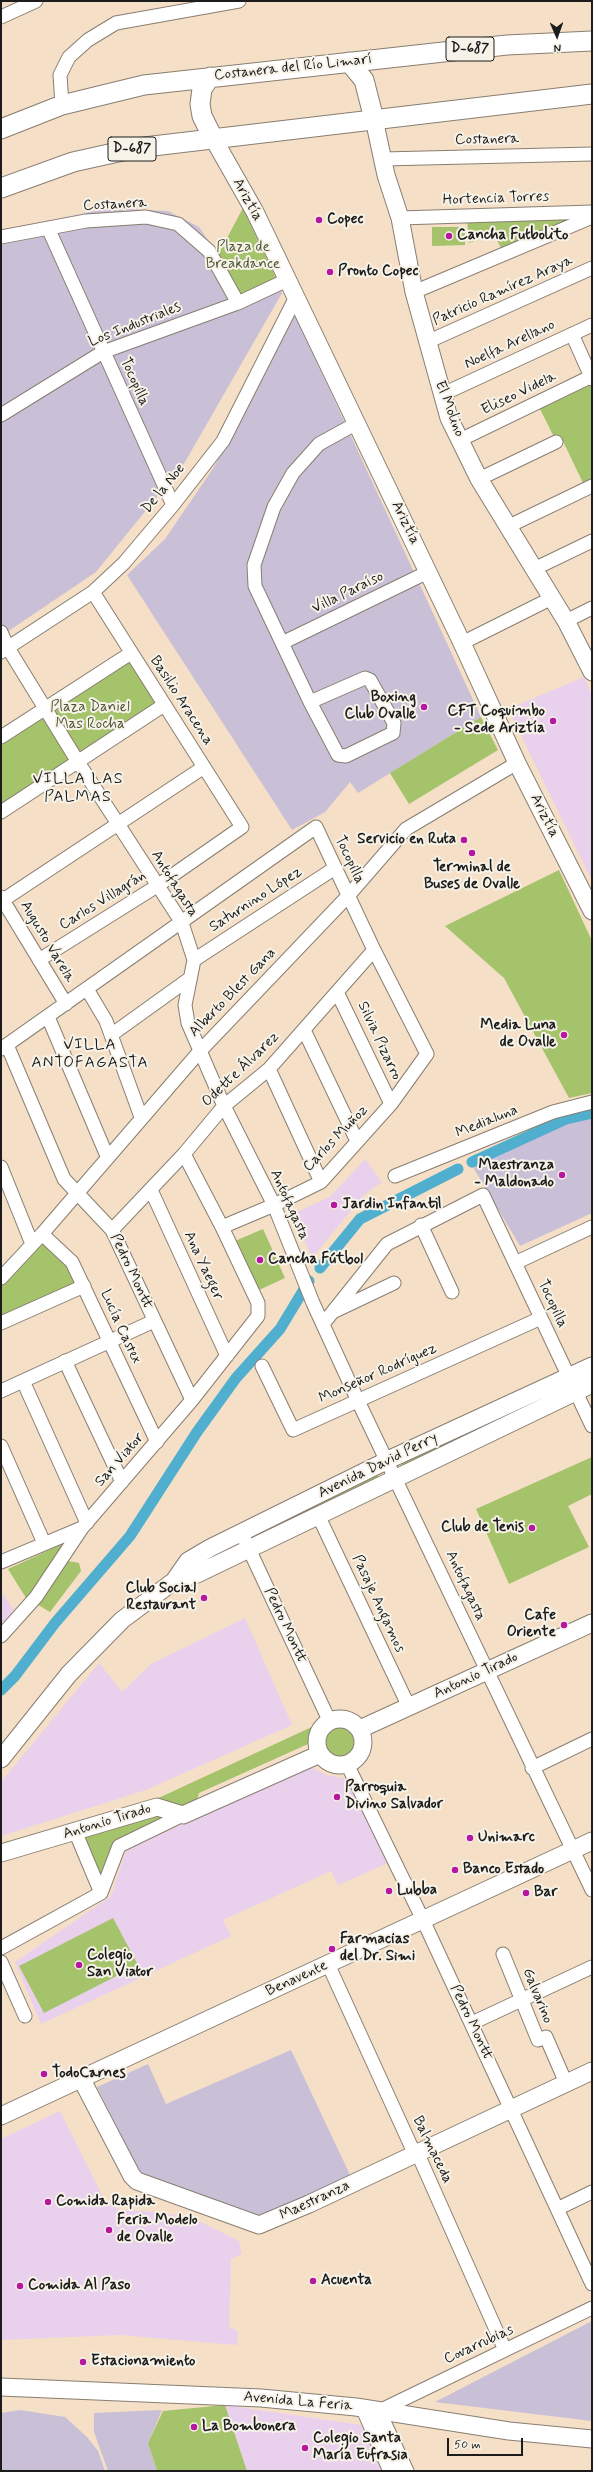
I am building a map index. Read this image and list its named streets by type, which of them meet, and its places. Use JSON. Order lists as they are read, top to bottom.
{
  "streets": {
    "highway": ["D-687", "Costanera del Río Limarí"],
    "main road": [
      "Ariztía",
      "El Molino",
      "Avenida David Perry",
      "Antonio Tirado",
      "Benavente",
      "Maestranza",
      "Avenida La Feria"
    ],
    "street": [
      "Costanera",
      "Hortencia Torres",
      "Patricio Ramírez Araya",
      "Los Industriales",
      "Noelfa Arellano",
      "Tocopilla",
      "Eliseo Videla",
      "De la Noe",
      "Villa Paraíso",
      "Basilio Aracena",
      "Antofagasta",
      "Saturnino López",
      "Carlos Villagrán",
      "Augusto Varela",
      "Alberto Blest Gana",
      "Silvia Pizarro",
      "Odette Álvarez",
      "Medialuna",
      "Carlos Muñoz",
      "Ana Yaeger",
      "Pedro Montt",
      "Lucía Castex",
      "Monseñor Rodríguez",
      "San Viator",
      "Pasaje Angamos",
      "Galvarino",
      "Balmaceda",
      "Covarrubias"
    ]
  },
  "crossings": [
    ["D-687", "Ariztía"],
    ["D-687", "El Molino"],
    ["Costanera", "Los Industriales"],
    ["Costanera", "Tocopilla"],
    ["Costanera", "El Molino"],
    ["Hortencia Torres", "El Molino"],
    ["Ariztía", "Los Industriales"],
    ["Ariztía", "De la Noe"],
    ["Ariztía", "Villa Paraíso"],
    ["Ariztía", "Alberto Blest Gana"],
    ["Patricio Ramírez Araya", "El Molino"],
    ["Los Industriales", "Tocopilla"],
    ["Noelfa Arellano", "El Molino"],
    ["Tocopilla", "De la Noe"],
    ["Tocopilla", "Antofagasta"],
    ["Tocopilla", "Saturnino López"],
    ["Tocopilla", "Alberto Blest Gana"],
    ["Tocopilla", "Odette Álvarez"],
    ["Tocopilla", "Carlos Muñoz"],
    ["Tocopilla", "Monseñor Rodríguez"],
    ["Tocopilla", "Avenida David Perry"],
    ["Eliseo Videla", "El Molino"],
    ["De la Noe", "Basilio Aracena"],
    ["De la Noe", "Antofagasta"],
    ["Basilio Aracena", "Carlos Villagrán"],
    ["Antofagasta", "Saturnino López"],
    ["Antofagasta", "Carlos Villagrán"],
    ["Antofagasta", "Alberto Blest Gana"],
    ["Antofagasta", "Odette Álvarez"],
    ["Antofagasta", "Carlos Muñoz"],
    ["Antofagasta", "Monseñor Rodríguez"],
    ["Antofagasta", "Avenida David Perry"],
    ["Antofagasta", "Antonio Tirado"],
    ["Antofagasta", "Benavente"],
    ["Carlos Villagrán", "Augusto Varela"],
    ["Alberto Blest Gana", "Pedro Montt"],
    ["Alberto Blest Gana", "Lucía Castex"],
    ["Silvia Pizarro", "Odette Álvarez"],
    ["Silvia Pizarro", "Carlos Muñoz"],
    ["Odette Álvarez", "Ana Yaeger"],
    ["Odette Álvarez", "Pedro Montt"],
    ["Carlos Muñoz", "San Viator"],
    ["Ana Yaeger", "San Viator"],
    ["Pedro Montt", "San Viator"],
    ["Pedro Montt", "Avenida David Perry"],
    ["Pedro Montt", "Antonio Tirado"],
    ["Pedro Montt", "Benavente"],
    ["Pedro Montt", "Maestranza"],
    ["Lucía Castex", "San Viator"],
    ["Avenida David Perry", "Pasaje Angamos"],
    ["Pasaje Angamos", "Antonio Tirado"],
    ["Benavente", "Balmaceda"],
    ["Benavente", "Maestranza"],
    ["Galvarino", "Maestranza"],
    ["Balmaceda", "Maestranza"],
    ["Balmaceda", "Covarrubias"],
    ["Covarrubias", "Avenida La Feria"]
  ],
  "districts": ["VILLA LAS PALMAS", "VILLA ANTOFAGASTA"],
  "parks": ["Plaza de Breakdance", "Plaza Daniel Mas Rocha"],
  "places": [
    "Copec",
    "Cancha Futbolito",
    "Pronto Copec",
    "Boxing Club Ovalle",
    "CFT Coquimbo - Sede Ariztía",
    "Servicio en Ruta",
    "Terminal de Buses de Ovalle",
    "Media Luna de Ovalle",
    "Maestranza - Maldonado",
    "Jardin Infantil",
    "Cancha Fútbol",
    "Club de Tenis",
    "Club Social Restaurant",
    "Cafe Oriente",
    "Parroquia Divino Salvador",
    "Unimarc",
    "Banco Estado",
    "Lubba",
    "Bar",
    "Farmacias del Dr. Simi",
    "Colegio San Viator",
    "TodoCarnes",
    "Comida Rapida",
    "Feria Modelo de Ovalle",
    "Acuenta",
    "Comida Al Paso",
    "Estacionamiento",
    "La Bombonera",
    "Colegio Santa María Eufrasia"
  ],
  "scale_bar": "50 m",
  "north": "bottom"
}
